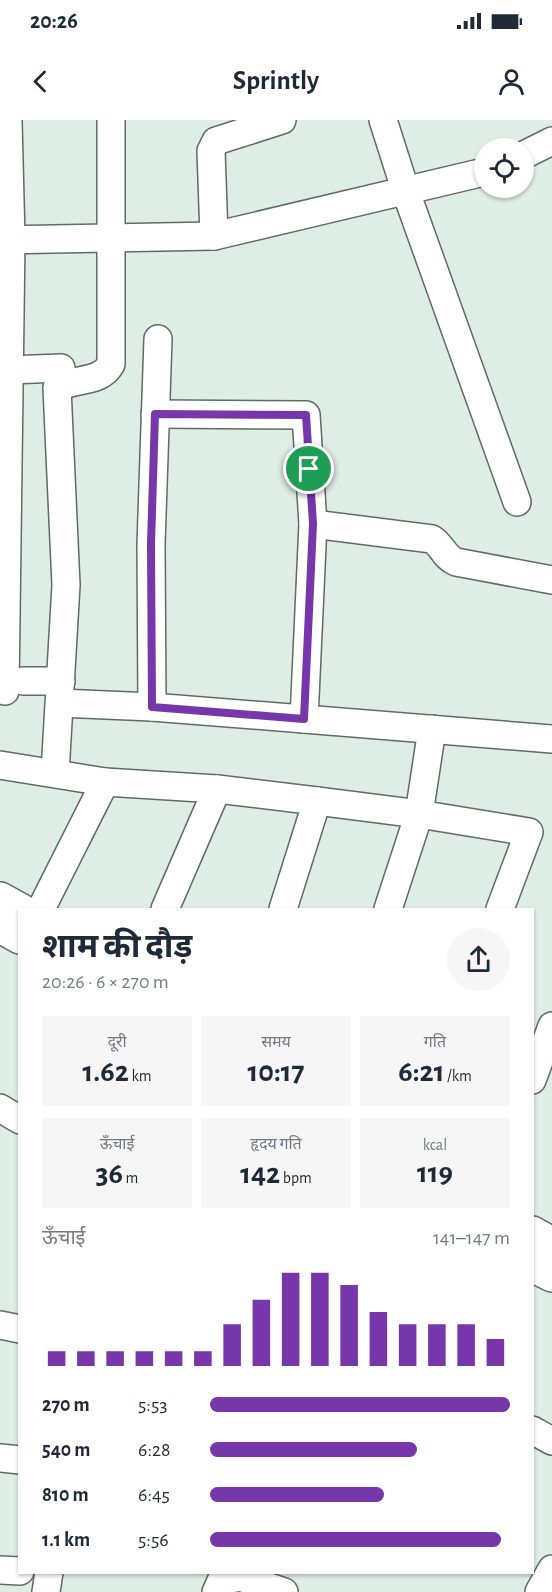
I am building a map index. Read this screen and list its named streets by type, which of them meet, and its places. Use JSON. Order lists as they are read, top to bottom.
{
  "page": {
    "status": "20:26",
    "header": "Sprintly",
    "heading": ["शाम की दौड़", "20:26 · 6 × 270 m"],
    "stats": [
      ["दूरी", "1.62 km"],
      ["समय", "10:17"],
      ["गति", "6:21 /km"],
      ["ऊँचाई", "36 m"],
      ["हृदय गति", "142 bpm"],
      ["kcal", "119"]
    ],
    "chart": ["ऊँचाई", "141–147 m"],
    "list": [
      {
        "name": "270 m",
        "note": "5:53"
      },
      {
        "name": "540 m",
        "note": "6:28"
      },
      {
        "name": "810 m",
        "note": "6:45"
      },
      {
        "name": "1.1 km",
        "note": "5:56"
      }
    ]
  }
}
